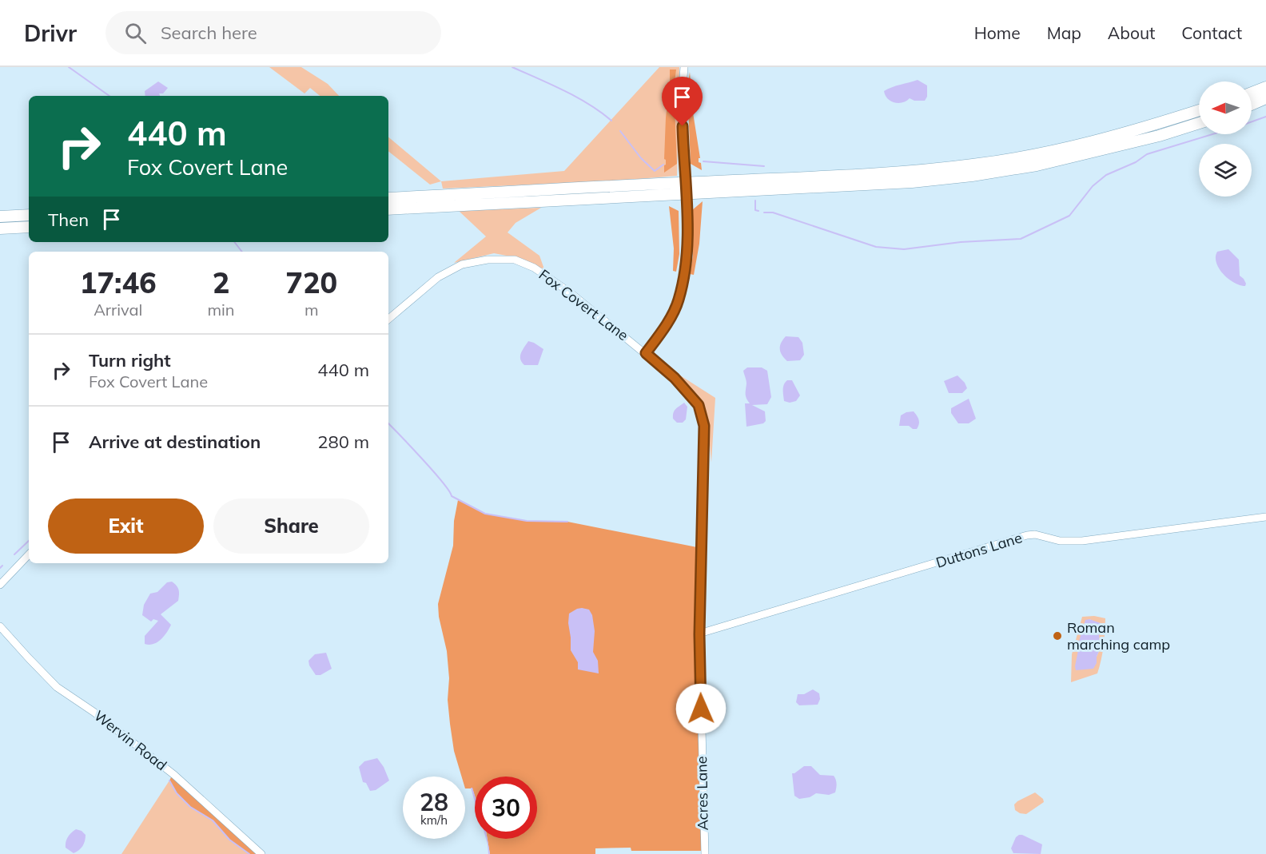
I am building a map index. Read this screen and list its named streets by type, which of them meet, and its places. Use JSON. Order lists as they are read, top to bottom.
{
  "streets": {
    "street": [
      "Fox Covert Lane",
      "Duttons Lane",
      "Wervin Road",
      "Acres Lane"
    ]
  },
  "crossings": [
    ["Fox Covert Lane", "Acres Lane"],
    ["Duttons Lane", "Acres Lane"]
  ],
  "places": ["Roman marching camp"],
  "north": "left",
  "page": {
    "header": "Drivr",
    "search": "Search here",
    "nav": [
      "Home",
      "Map",
      "About",
      "Contact"
    ],
    "turn": ["440 m", "Fox Covert Lane"],
    "then": "Then",
    "eta": [
      "17:46",
      "Arrival",
      "2",
      "min",
      "720",
      "m"
    ],
    "list": [
      {
        "name": "Turn right",
        "note": "Fox Covert Lane",
        "value": "440 m"
      },
      {
        "name": "Arrive at destination",
        "value": "280 m"
      }
    ],
    "buttons": ["Exit", "Share"],
    "speed": "28 km/h",
    "limit": "30"
  }
}
